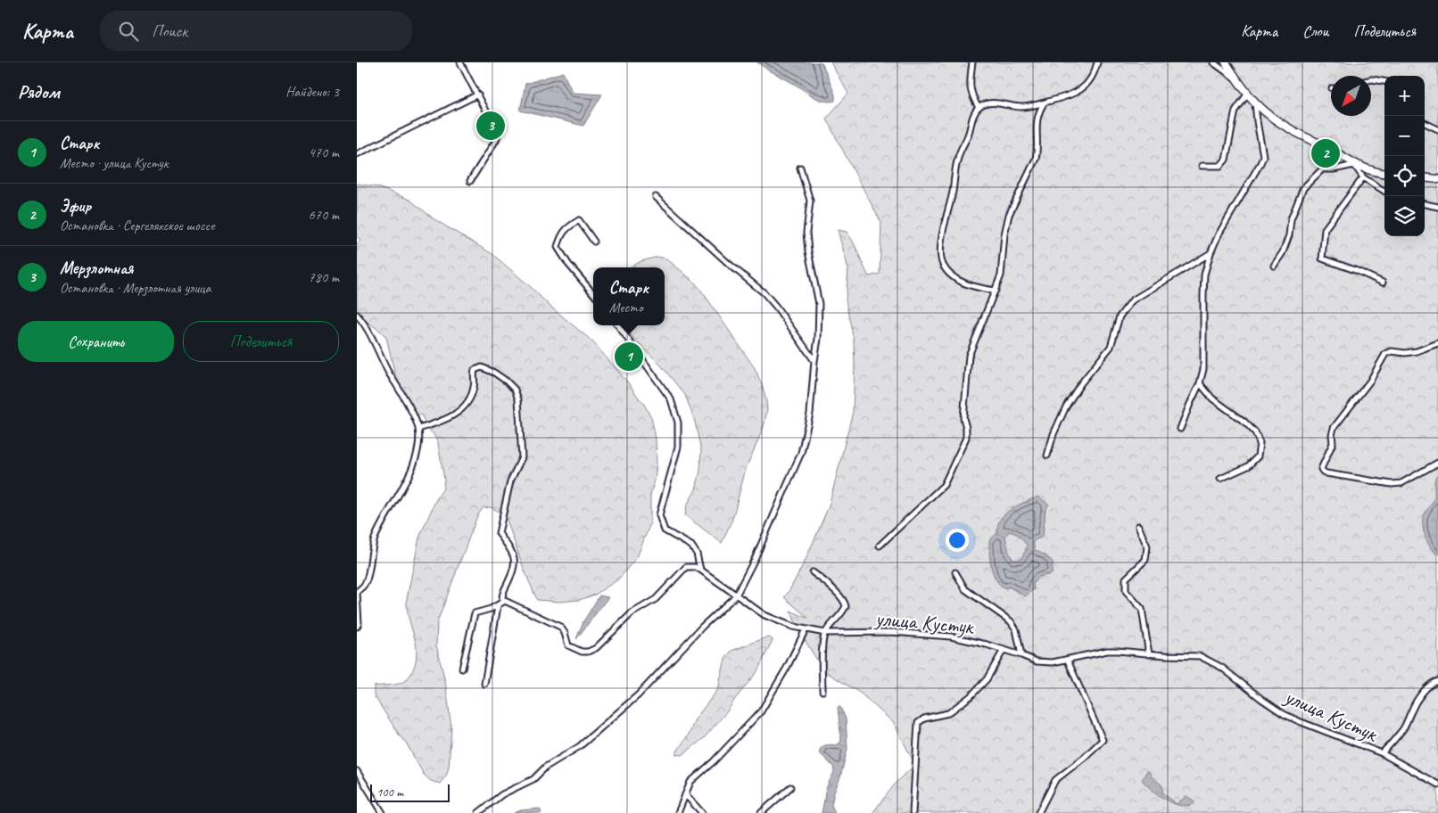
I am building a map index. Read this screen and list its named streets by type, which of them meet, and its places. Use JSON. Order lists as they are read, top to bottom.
{
  "streets": {
    "street": ["улица Кустук"]
  },
  "scale_bar": "100 m",
  "north": "bottom left",
  "page": {
    "header": "Карта",
    "search": "Поиск",
    "nav": ["Карта", "Слои", "Поделиться"],
    "heading": ["Рядом", "Найдено: 3"],
    "map_buttons": ["+", "−"],
    "pins": ["3", "2", "1"],
    "list": [
      {
        "mark": "1",
        "name": "Старк",
        "note": "Место · улица Кустук",
        "value": "470 m"
      },
      {
        "mark": "2",
        "name": "Эфир",
        "note": "Остановка · Сергеляхское шоссе",
        "value": "670 m"
      },
      {
        "mark": "3",
        "name": "Мерзлотная",
        "note": "Остановка · Мерзлотная улица",
        "value": "780 m"
      }
    ],
    "popup": ["Старк", "Место"],
    "buttons": ["Сохранить", "Поделиться"],
    "scale": "100 m"
  }
}
